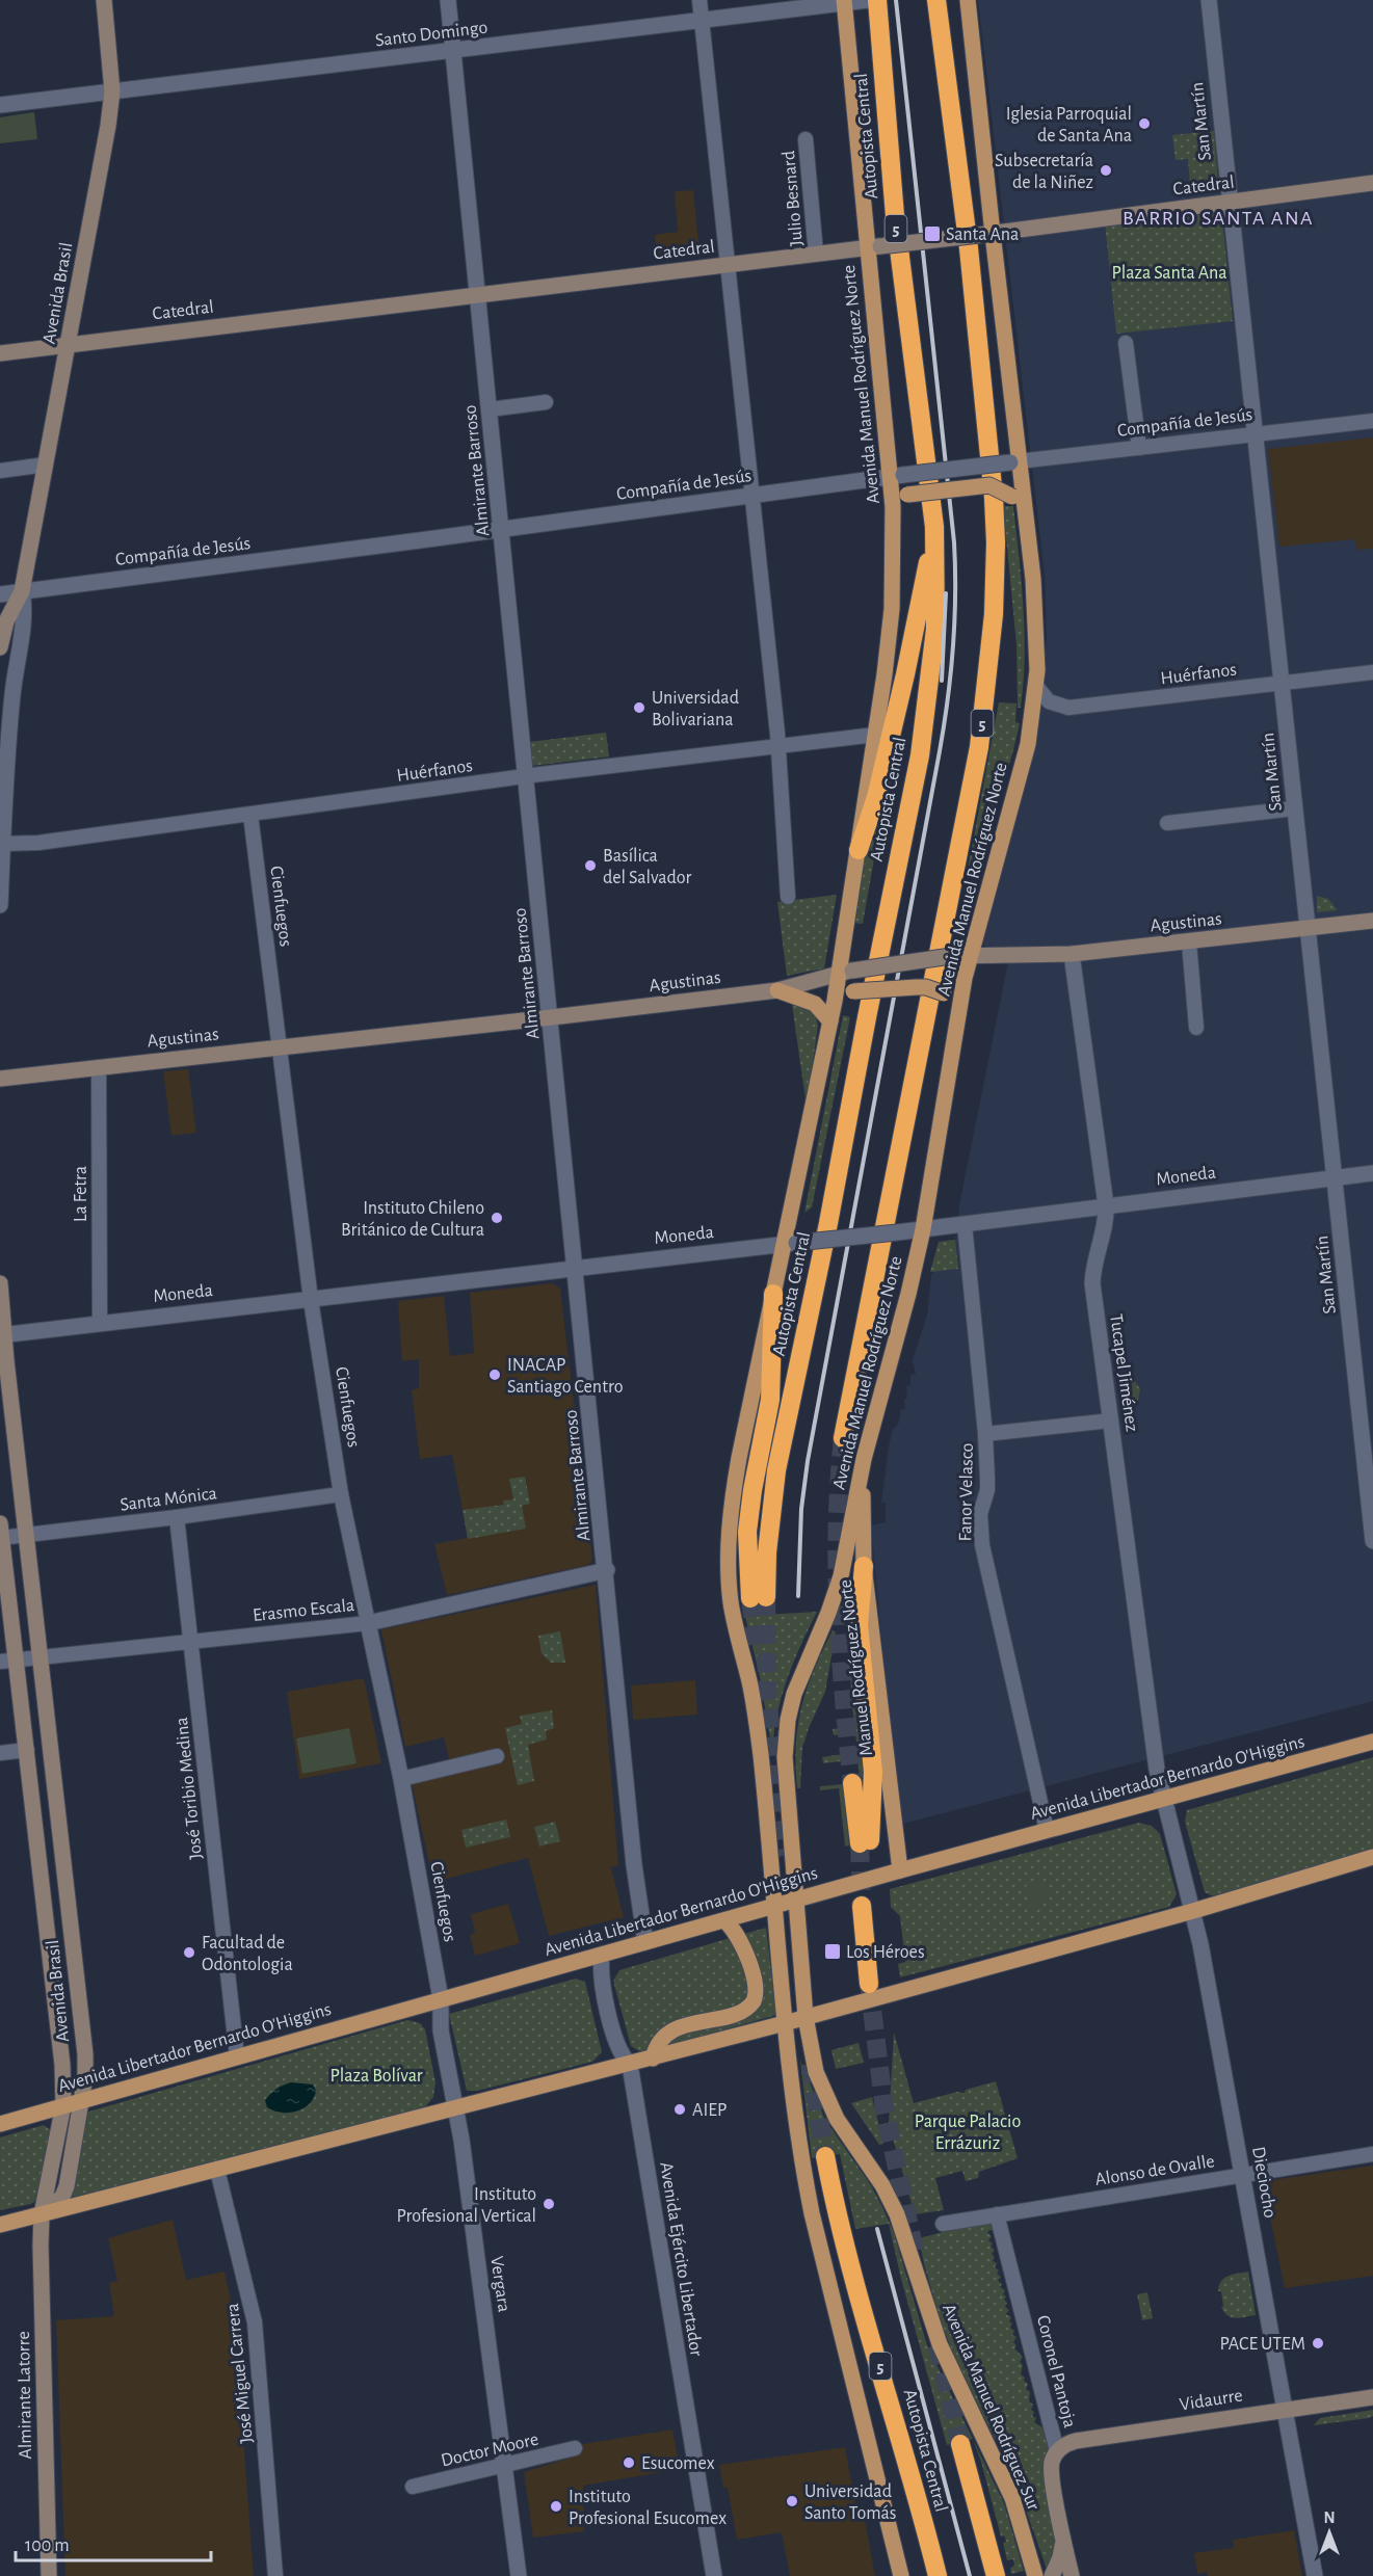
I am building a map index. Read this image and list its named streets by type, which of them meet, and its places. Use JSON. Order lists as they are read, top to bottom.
{
  "streets": {
    "highway": ["Autopista Central", "5"],
    "main road": [
      "Catedral",
      "Avenida Brasil",
      "Avenida Manuel Rodríguez Norte",
      "Agustinas",
      "Manuel Rodríguez Norte",
      "Avenida Libertador Bernardo O'Higgins",
      "Coronel Pantoja",
      "Almirante Latorre",
      "Vidaurre",
      "Avenida Manuel Rodríguez Sur"
    ],
    "street": [
      "Santo Domingo",
      "San Martín",
      "Julio Besnard",
      "Compañía de Jesús",
      "Almirante Barroso",
      "Huérfanos",
      "Cienfuegos",
      "Moneda",
      "La Fetra",
      "Tucapel Jiménez",
      "Fanor Velasco",
      "Santa Mónica",
      "Erasmo Escala",
      "José Toribio Medina",
      "Alonso de Ovalle",
      "Dieciocho",
      "Avenida Ejército Libertador",
      "Vergara",
      "José Miguel Carrera",
      "Doctor Moore"
    ]
  },
  "crossings": [
    ["Santo Domingo", "Autopista Central"],
    ["Santo Domingo", "Avenida Brasil"],
    ["Santo Domingo", "Avenida Manuel Rodríguez Norte"],
    ["Santo Domingo", "Almirante Barroso"],
    ["San Martín", "Catedral"],
    ["San Martín", "Compañía de Jesús"],
    ["San Martín", "Huérfanos"],
    ["San Martín", "Agustinas"],
    ["San Martín", "Moneda"],
    ["Autopista Central", "Avenida Manuel Rodríguez Norte"],
    ["Catedral", "Julio Besnard"],
    ["Catedral", "Avenida Brasil"],
    ["Catedral", "Avenida Manuel Rodríguez Norte"],
    ["Catedral", "Almirante Barroso"],
    ["Avenida Brasil", "Compañía de Jesús"],
    ["Avenida Brasil", "Huérfanos"],
    ["Avenida Brasil", "Moneda"],
    ["Avenida Brasil", "Santa Mónica"],
    ["Avenida Brasil", "Erasmo Escala"],
    ["Avenida Brasil", "Avenida Libertador Bernardo O'Higgins"],
    ["Avenida Brasil", "Almirante Latorre"],
    ["Avenida Manuel Rodríguez Norte", "Compañía de Jesús"],
    ["Avenida Manuel Rodríguez Norte", "Huérfanos"],
    ["Avenida Manuel Rodríguez Norte", "Agustinas"],
    ["Avenida Manuel Rodríguez Norte", "Moneda"],
    ["Avenida Manuel Rodríguez Norte", "Manuel Rodríguez Norte"],
    ["Avenida Manuel Rodríguez Norte", "Avenida Libertador Bernardo O'Higgins"],
    ["Avenida Manuel Rodríguez Norte", "Avenida Manuel Rodríguez Sur"],
    ["Compañía de Jesús", "Almirante Barroso"],
    ["Almirante Barroso", "Huérfanos"],
    ["Almirante Barroso", "Agustinas"],
    ["Almirante Barroso", "Moneda"],
    ["Almirante Barroso", "Erasmo Escala"],
    ["Almirante Barroso", "Avenida Libertador Bernardo O'Higgins"],
    ["Huérfanos", "Cienfuegos"],
    ["Cienfuegos", "Agustinas"],
    ["Cienfuegos", "Moneda"],
    ["Cienfuegos", "Santa Mónica"],
    ["Cienfuegos", "Erasmo Escala"],
    ["Cienfuegos", "Avenida Libertador Bernardo O'Higgins"],
    ["Cienfuegos", "Vergara"],
    ["Agustinas", "La Fetra"],
    ["Agustinas", "Tucapel Jiménez"],
    ["Moneda", "La Fetra"],
    ["Moneda", "Tucapel Jiménez"],
    ["Moneda", "Fanor Velasco"],
    ["Tucapel Jiménez", "Avenida Libertador Bernardo O'Higgins"],
    ["Tucapel Jiménez", "Dieciocho"],
    ["Fanor Velasco", "Avenida Libertador Bernardo O'Higgins"],
    ["Santa Mónica", "José Toribio Medina"],
    ["Erasmo Escala", "José Toribio Medina"],
    ["Manuel Rodríguez Norte", "Avenida Libertador Bernardo O'Higgins"],
    ["Avenida Libertador Bernardo O'Higgins", "José Toribio Medina"],
    ["Avenida Libertador Bernardo O'Higgins", "Dieciocho"],
    ["Avenida Libertador Bernardo O'Higgins", "Avenida Ejército Libertador"],
    ["Avenida Libertador Bernardo O'Higgins", "Vergara"],
    ["Alonso de Ovalle", "Dieciocho"],
    ["Alonso de Ovalle", "Coronel Pantoja"],
    ["Dieciocho", "Vidaurre"],
    ["Vergara", "Doctor Moore"],
    ["Coronel Pantoja", "Vidaurre"]
  ],
  "districts": ["BARRIO SANTA ANA"],
  "parks": ["Plaza Santa Ana", "Plaza Bolívar", "Parque Palacio Errázuriz"],
  "places": {
    "other": [
      "Iglesia Parroquial de Santa Ana",
      "Subsecretaría de la Niñez",
      "Universidad Bolivariana",
      "Basílica del Salvador",
      "Instituto Chileno Británico de Cultura",
      "INACAP Santiago Centro",
      "Facultad de Odontologia",
      "AIEP",
      "Instituto Profesional Vertical",
      "PACE UTEM",
      "Esucomex",
      "Universidad Santo Tomás",
      "Instituto Profesional Esucomex"
    ],
    "transit": ["Santa Ana", "Los Héroes"]
  },
  "scale_bar": "100 m",
  "north": "top"
}
